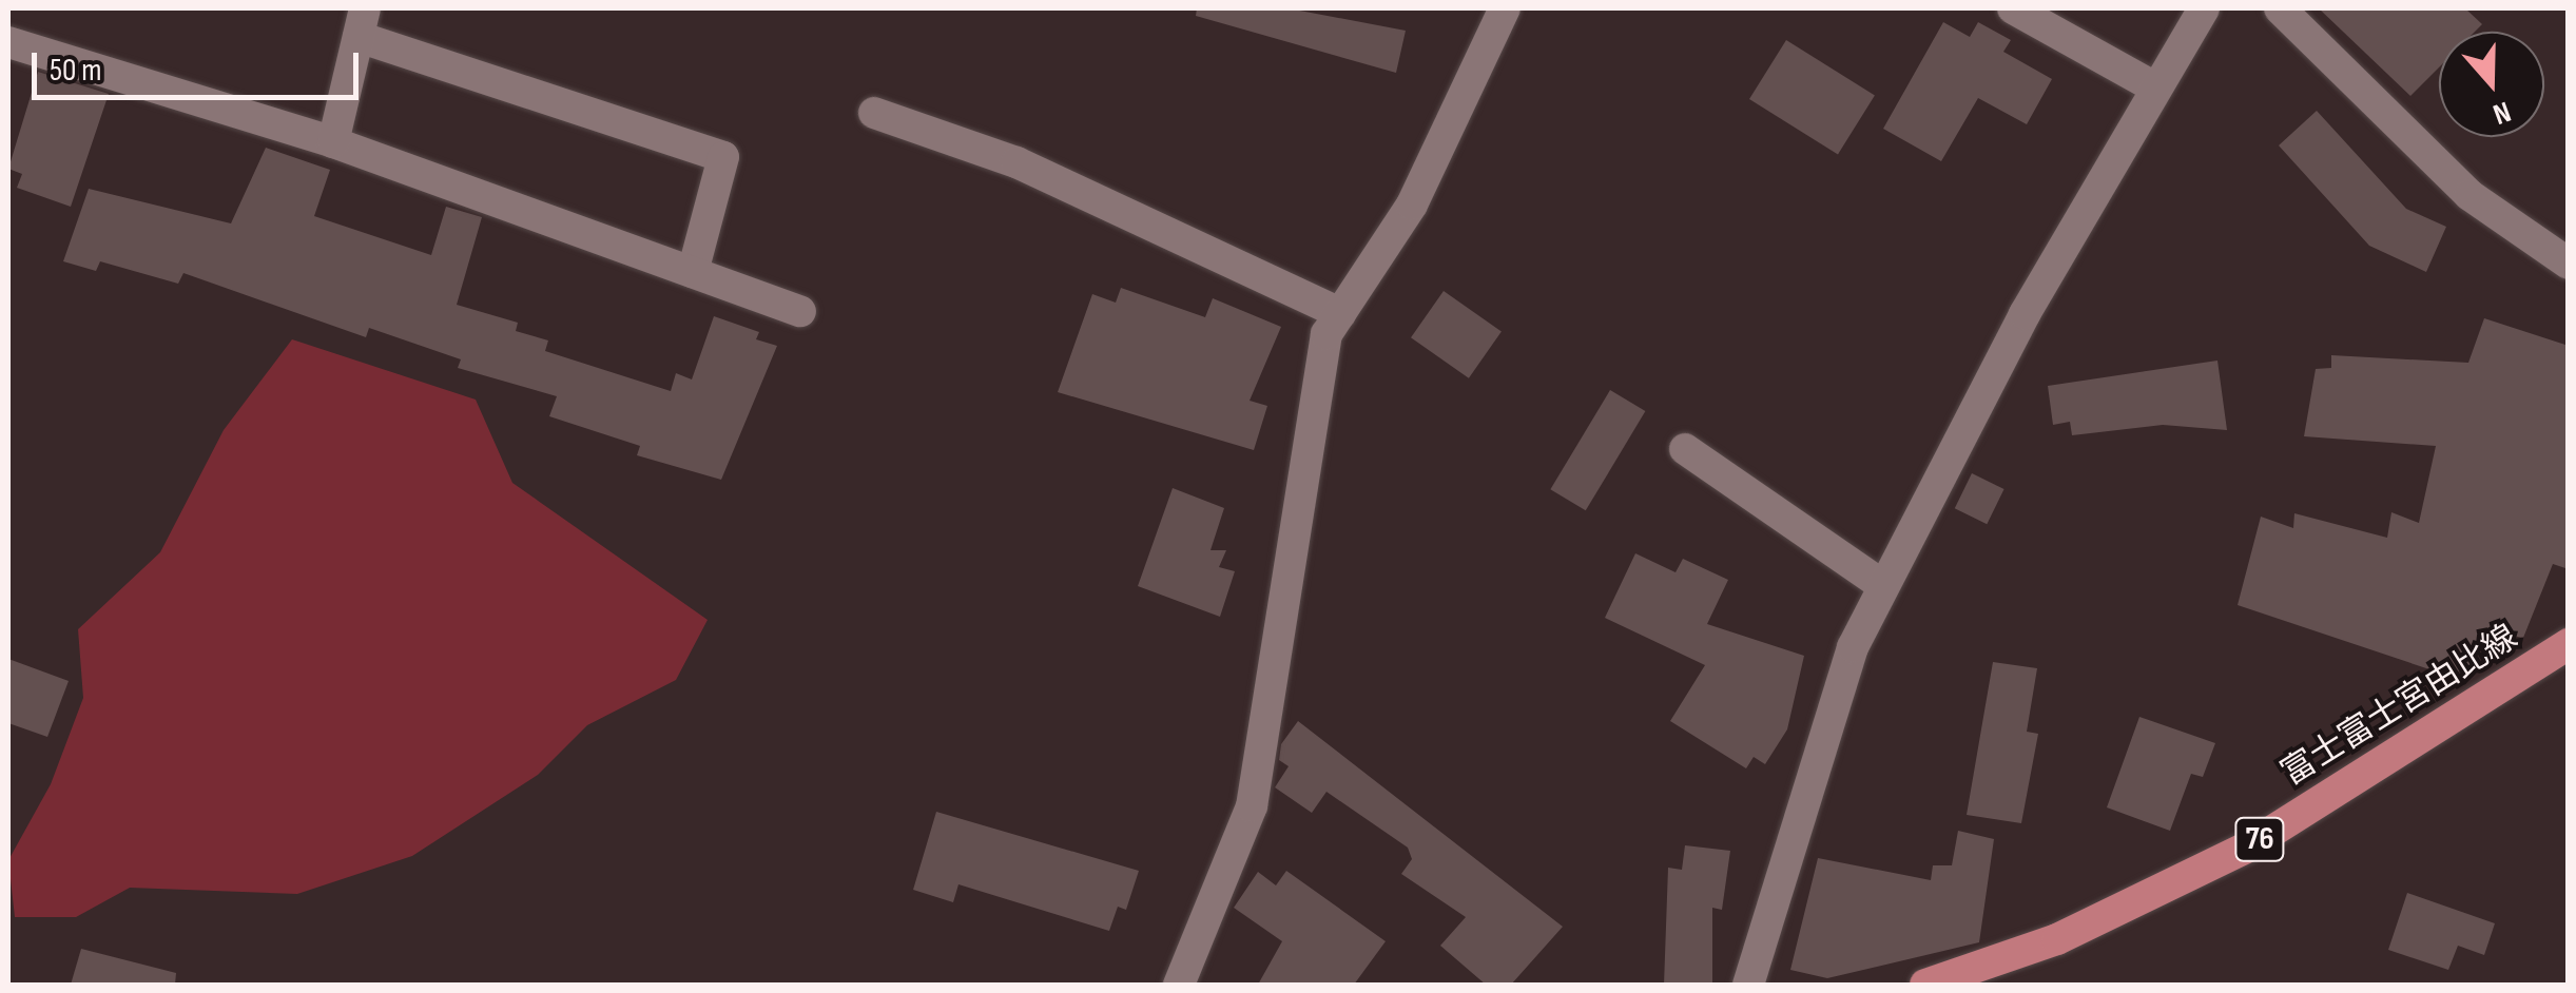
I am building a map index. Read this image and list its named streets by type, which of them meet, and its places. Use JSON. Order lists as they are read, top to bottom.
{
  "streets": {
    "main road": ["富士富士宮由比線", "76"]
  },
  "scale_bar": "50 m",
  "north": "bottom"
}
